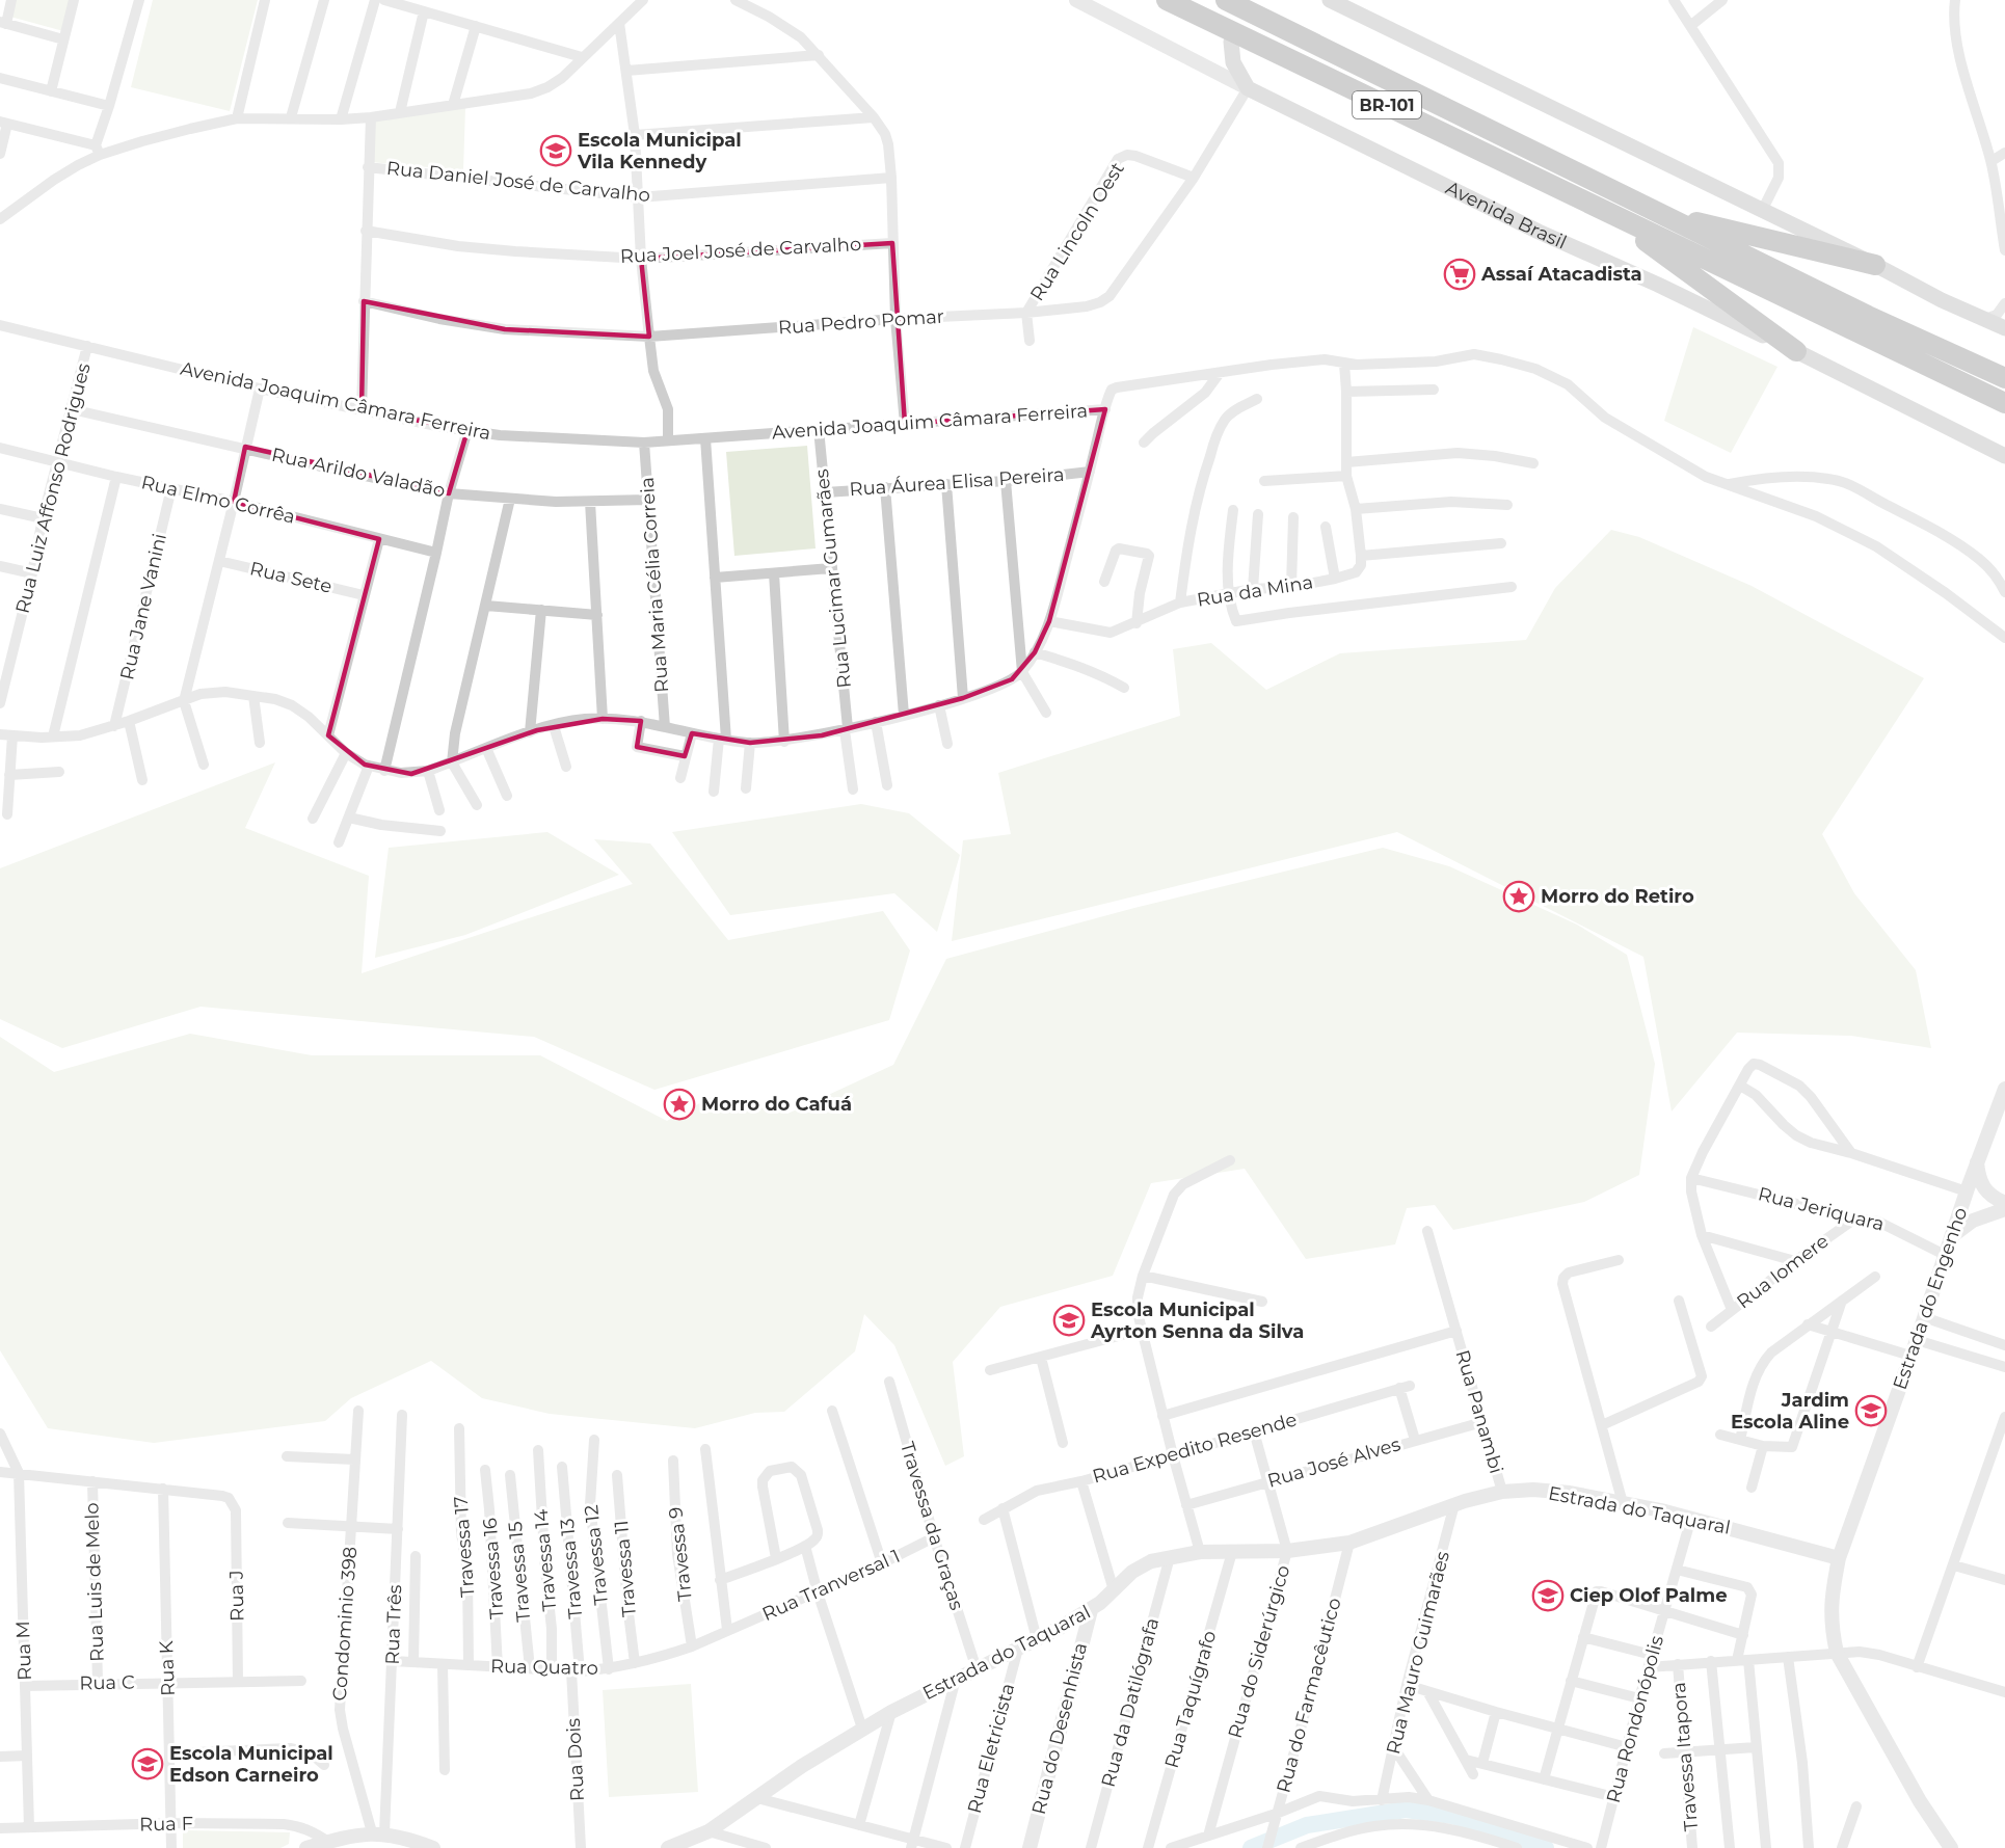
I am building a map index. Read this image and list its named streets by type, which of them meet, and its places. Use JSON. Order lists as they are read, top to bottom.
{
  "streets": {
    "highway": ["BR-101"],
    "main road": ["Avenida Brasil"],
    "street": [
      "Rua Daniel José de Carvalho",
      "Rua Lincoln Oest",
      "Rua Joel José de Carvalho",
      "Rua Pedro Pomar",
      "Avenida Joaquim Câmara Ferreira",
      "Rua Arildo Valadão",
      "Rua Áurea Elisa Pereira",
      "Rua Luiz Affonso Rodrigues",
      "Rua Elmo Corrêa",
      "Rua Sete",
      "Rua Lucimar Gumarães",
      "Rua Maria Célia Correia",
      "Rua da Mina",
      "Rua Jane Vanini",
      "Rua Jeriquara",
      "Rua Iomere",
      "Estrada do Engenho",
      "Rua Panambi",
      "Rua Expedito Resende",
      "Rua José Alves",
      "Estrada do Taquaral",
      "Travessa da Graças",
      "Travessa 17",
      "Travessa 9",
      "Travessa 12",
      "Travessa 14",
      "Travessa 16",
      "Travessa 13",
      "Travessa 11",
      "Travessa 15",
      "Rua Luis de Melo",
      "Rua Tranversal 1",
      "Rua J",
      "Condominio 398",
      "Rua Três",
      "Rua M",
      "Rua do Siderúrgico",
      "Rua Mauro Guimarães",
      "Rua Quatro",
      "Rua K",
      "Rua C",
      "Rua do Farmacêutico",
      "Rua Taquígrafo",
      "Rua da Datilógrafa",
      "Rua Rondonópolis",
      "Rua do Desenhista",
      "Rua Eletricista",
      "Travessa Itapora",
      "Rua Dois",
      "Rua F"
    ]
  },
  "crossings": [
    ["Avenida Brasil", "Rua Pedro Pomar"],
    ["Rua Lincoln Oest", "Rua Pedro Pomar"],
    ["Avenida Joaquim Câmara Ferreira", "Rua Luiz Affonso Rodrigues"],
    ["Avenida Joaquim Câmara Ferreira", "Rua Lucimar Gumarães"],
    ["Avenida Joaquim Câmara Ferreira", "Rua Maria Célia Correia"],
    ["Rua Arildo Valadão", "Rua Luiz Affonso Rodrigues"],
    ["Rua Arildo Valadão", "Rua Maria Célia Correia"],
    ["Rua Áurea Elisa Pereira", "Rua Lucimar Gumarães"],
    ["Rua Luiz Affonso Rodrigues", "Rua Elmo Corrêa"],
    ["Rua Elmo Corrêa", "Rua Jane Vanini"],
    ["Rua Jeriquara", "Rua Iomere"],
    ["Rua Jeriquara", "Estrada do Engenho"],
    ["Estrada do Engenho", "Estrada do Taquaral"],
    ["Rua Panambi", "Rua José Alves"],
    ["Rua Panambi", "Estrada do Taquaral"],
    ["Rua Expedito Resende", "Rua José Alves"],
    ["Rua Expedito Resende", "Rua do Siderúrgico"],
    ["Rua José Alves", "Rua do Siderúrgico"],
    ["Estrada do Taquaral", "Travessa da Graças"],
    ["Estrada do Taquaral", "Rua do Siderúrgico"],
    ["Estrada do Taquaral", "Rua Mauro Guimarães"],
    ["Estrada do Taquaral", "Rua do Farmacêutico"],
    ["Estrada do Taquaral", "Rua Taquígrafo"],
    ["Estrada do Taquaral", "Rua da Datilógrafa"],
    ["Estrada do Taquaral", "Rua Rondonópolis"],
    ["Estrada do Taquaral", "Rua do Desenhista"],
    ["Estrada do Taquaral", "Rua Eletricista"],
    ["Travessa da Graças", "Rua Tranversal 1"],
    ["Travessa 17", "Rua Quatro"],
    ["Travessa 9", "Rua Quatro"],
    ["Travessa 12", "Rua Quatro"],
    ["Travessa 14", "Rua Quatro"],
    ["Travessa 16", "Rua Quatro"],
    ["Travessa 13", "Rua Quatro"],
    ["Travessa 13", "Rua Dois"],
    ["Travessa 11", "Rua Quatro"],
    ["Travessa 15", "Rua Quatro"],
    ["Rua Luis de Melo", "Rua C"],
    ["Rua Tranversal 1", "Rua Quatro"],
    ["Rua J", "Rua K"],
    ["Rua J", "Rua C"],
    ["Condominio 398", "Rua Três"],
    ["Rua Três", "Rua Quatro"],
    ["Rua M", "Rua C"],
    ["Rua M", "Rua F"],
    ["Rua Quatro", "Rua Dois"],
    ["Rua K", "Rua C"],
    ["Rua K", "Rua F"]
  ],
  "places": {
    "school or university": [
      "Escola Municipal Vila Kennedy",
      "Escola Municipal Ayrton Senna da Silva",
      "Jardim Escola Aline",
      "Ciep Olof Palme",
      "Escola Municipal Edson Carneiro"
    ],
    "supermarket": ["Assaí Atacadista"],
    "place": ["Morro do Retiro", "Morro do Cafuá"]
  }
}
